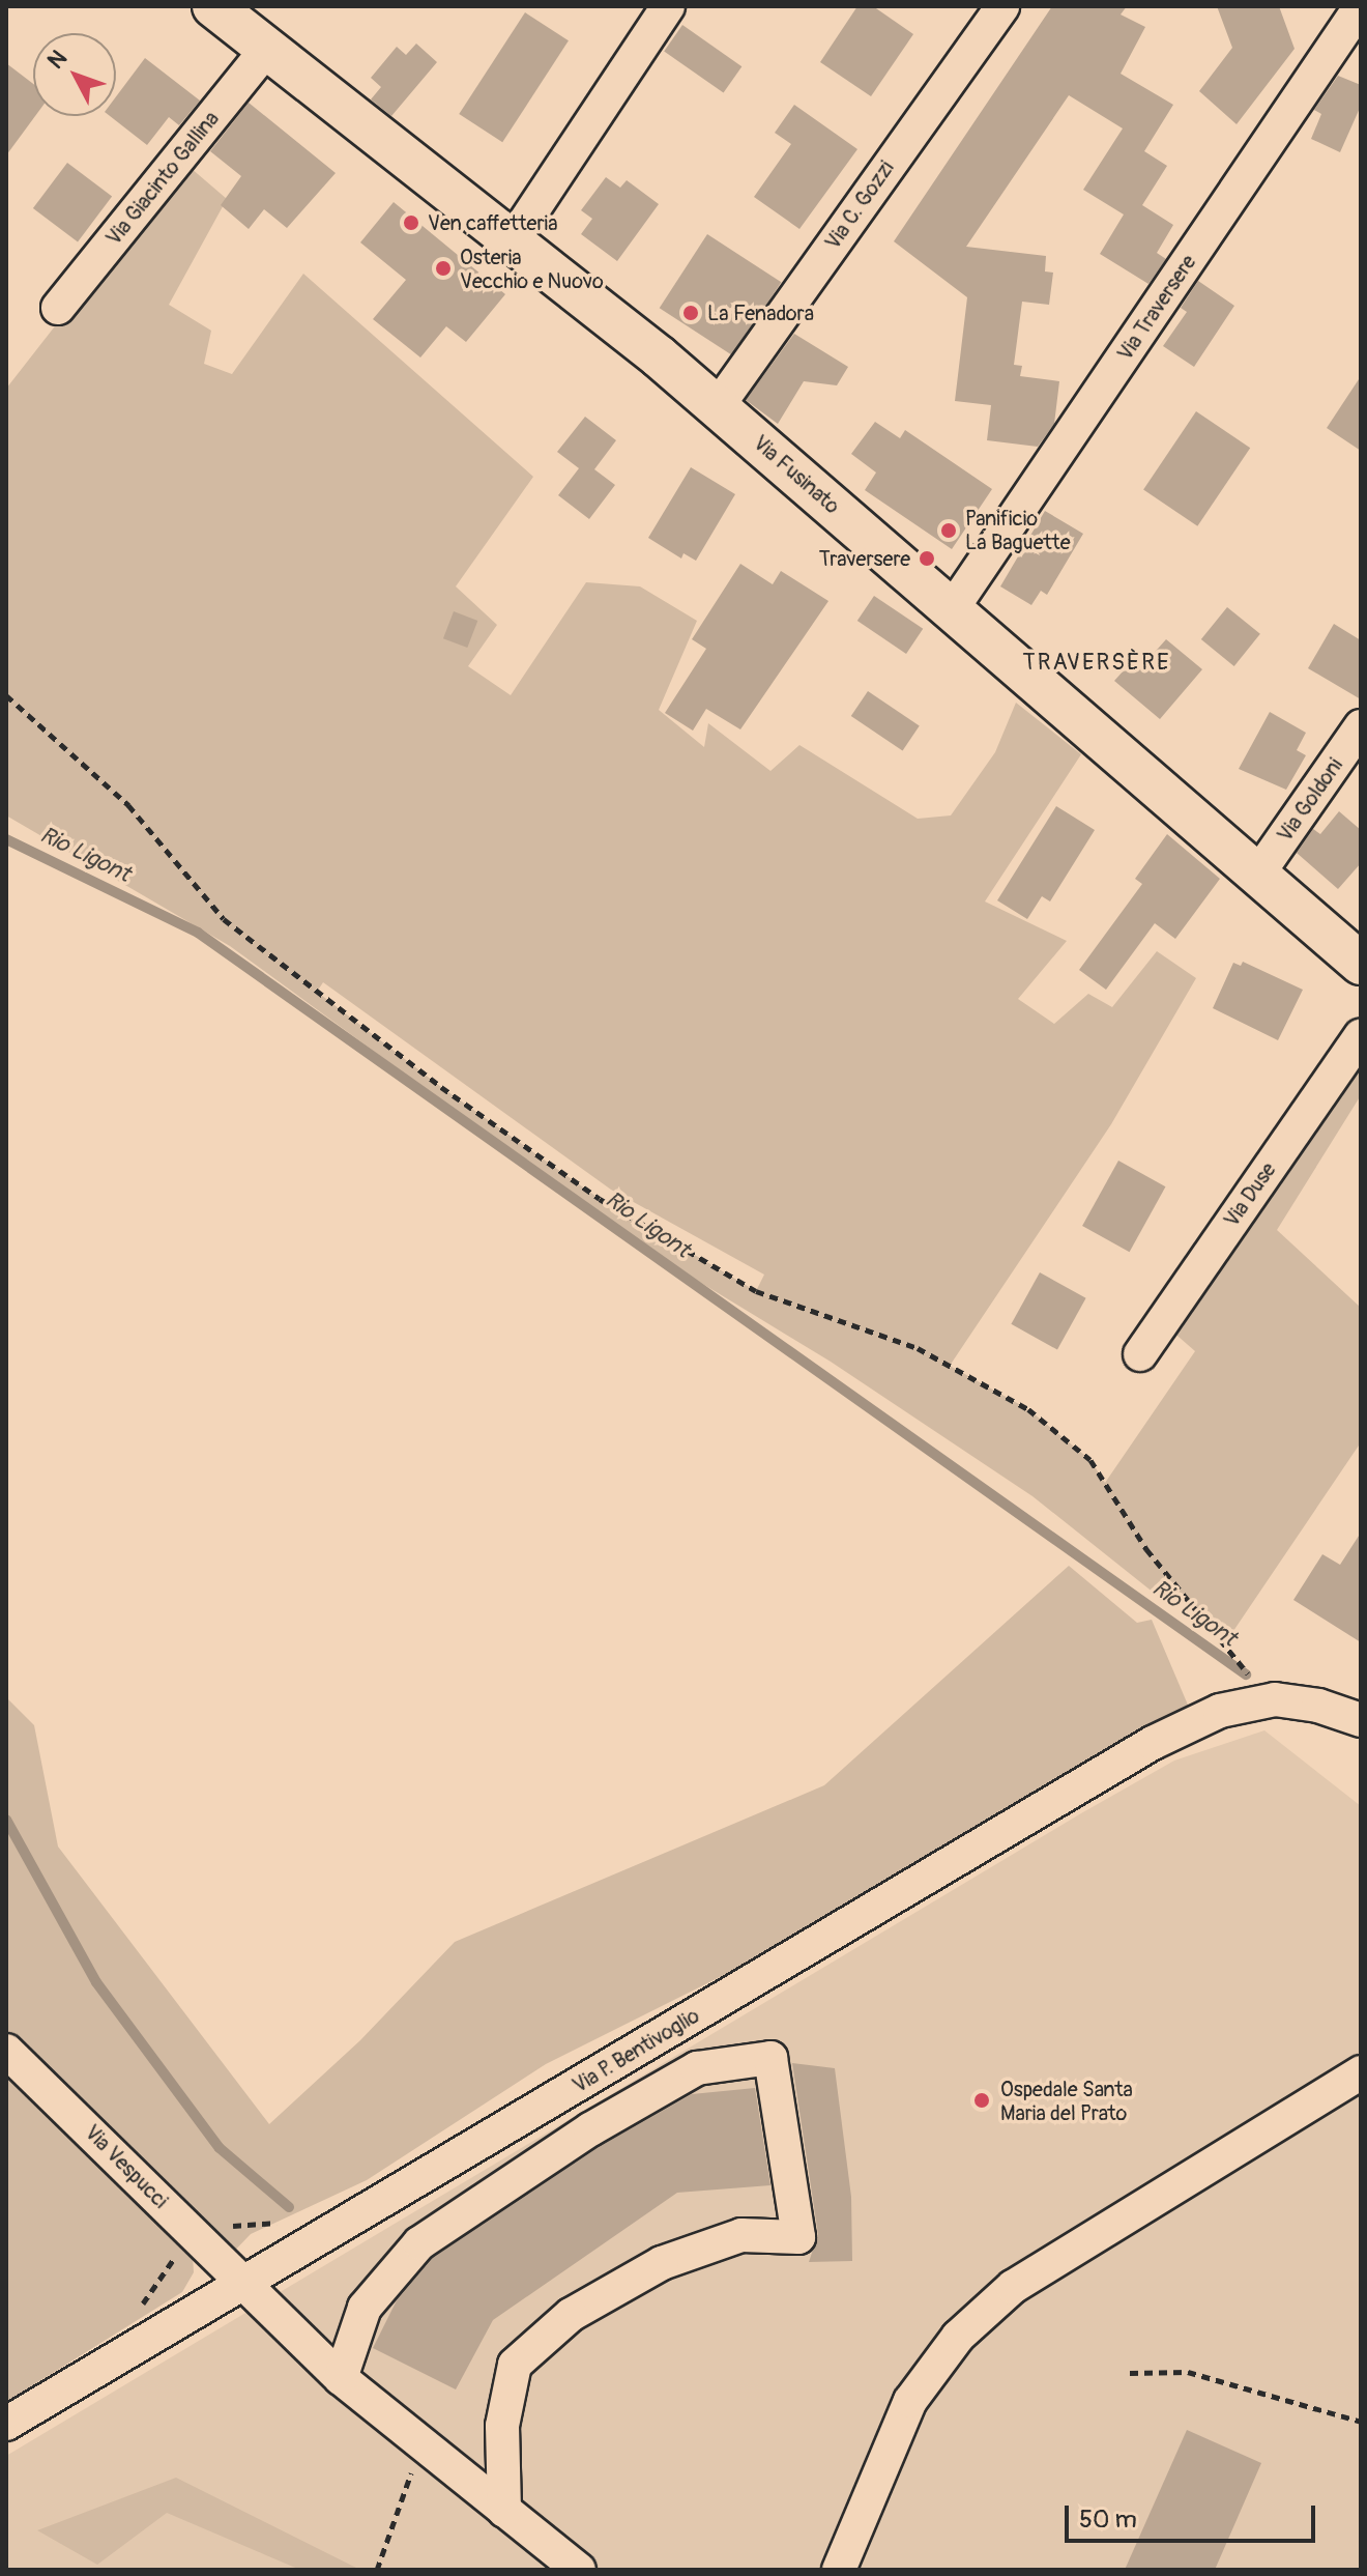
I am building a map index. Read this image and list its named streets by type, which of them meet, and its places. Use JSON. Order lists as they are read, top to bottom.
{
  "streets": {
    "main road": ["Via Fusinato"],
    "street": [
      "Via Giacinto Gallina",
      "Via C. Gozzi",
      "Via Traversere",
      "Via Goldoni",
      "Via Duse",
      "Via P. Bentivoglio",
      "Via Vespucci"
    ]
  },
  "crossings": [
    ["Via Giacinto Gallina", "Via Fusinato"],
    ["Via C. Gozzi", "Via Fusinato"],
    ["Via Traversere", "Via Fusinato"],
    ["Via Fusinato", "Via Goldoni"],
    ["Via P. Bentivoglio", "Via Vespucci"]
  ],
  "districts": ["TRAVERSÈRE"],
  "water": ["Rio Ligont"],
  "places": [
    "Ven caffetteria",
    "Osteria Vecchio e Nuovo",
    "La Fenadora",
    "Panificio La Baguette",
    "Traversere",
    "Ospedale Santa Maria del Prato"
  ],
  "scale_bar": "50 m",
  "north": "top left"
}
